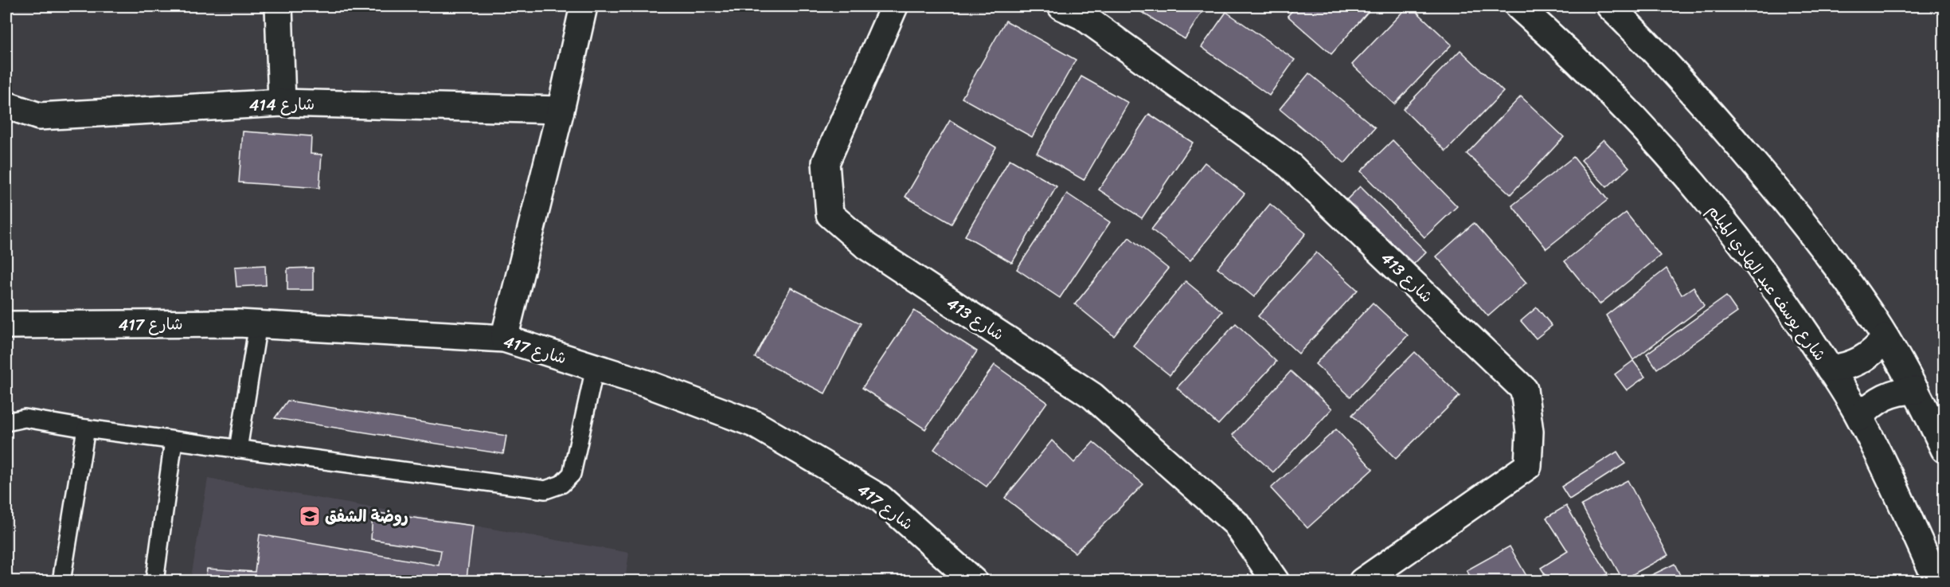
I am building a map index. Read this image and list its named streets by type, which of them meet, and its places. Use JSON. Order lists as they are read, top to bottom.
{
  "streets": {
    "street": [
      "شارع 414",
      "شارع 413",
      "شارع يوسف عبد الهادي الميلم",
      "شارع 417"
    ]
  },
  "places": {
    "school or university": ["روضة الشفق"]
  }
}
